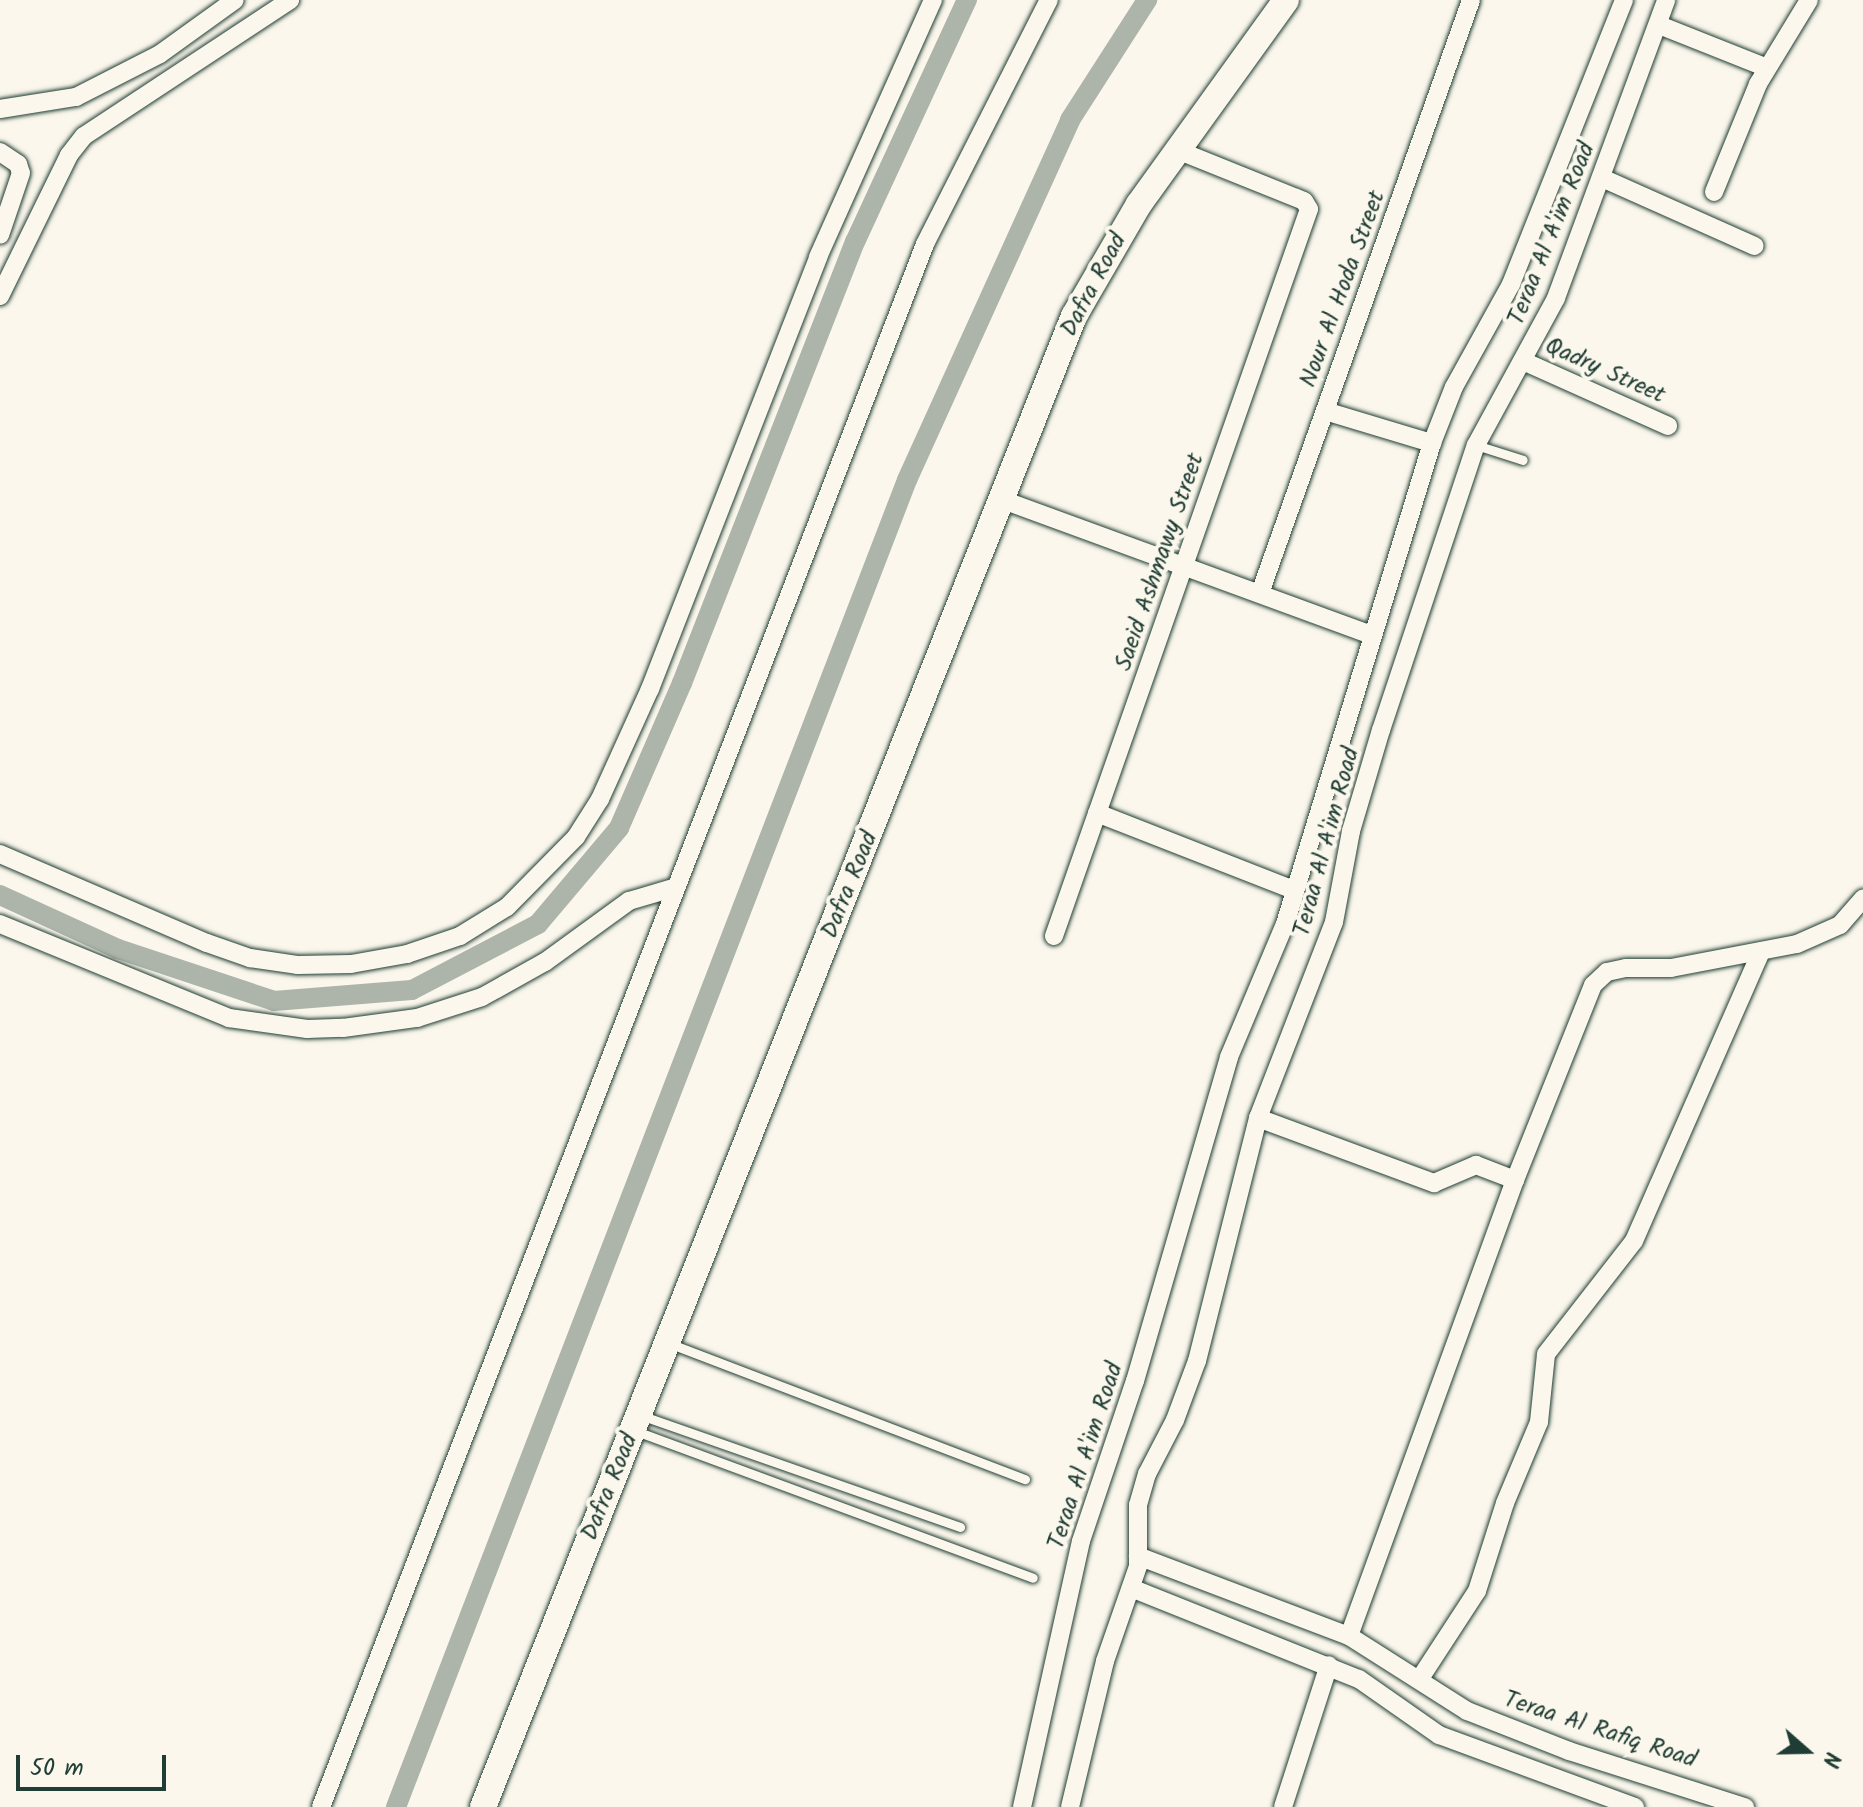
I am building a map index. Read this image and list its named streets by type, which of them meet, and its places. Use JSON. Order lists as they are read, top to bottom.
{
  "streets": {
    "main road": ["Dafra Road"],
    "street": [
      "Teraa Al A'im Road",
      "Nour Al Hoda Street",
      "Qadry Street",
      "Saeid Ashmawy Street",
      "Teraa Al Rafiq Road"
    ]
  },
  "crossings": [
    ["Teraa Al A'im Road", "Qadry Street"],
    ["Teraa Al A'im Road", "Teraa Al Rafiq Road"],
    ["Dafra Road", "Saeid Ashmawy Street"]
  ],
  "scale_bar": "50 m",
  "north": "right"
}
